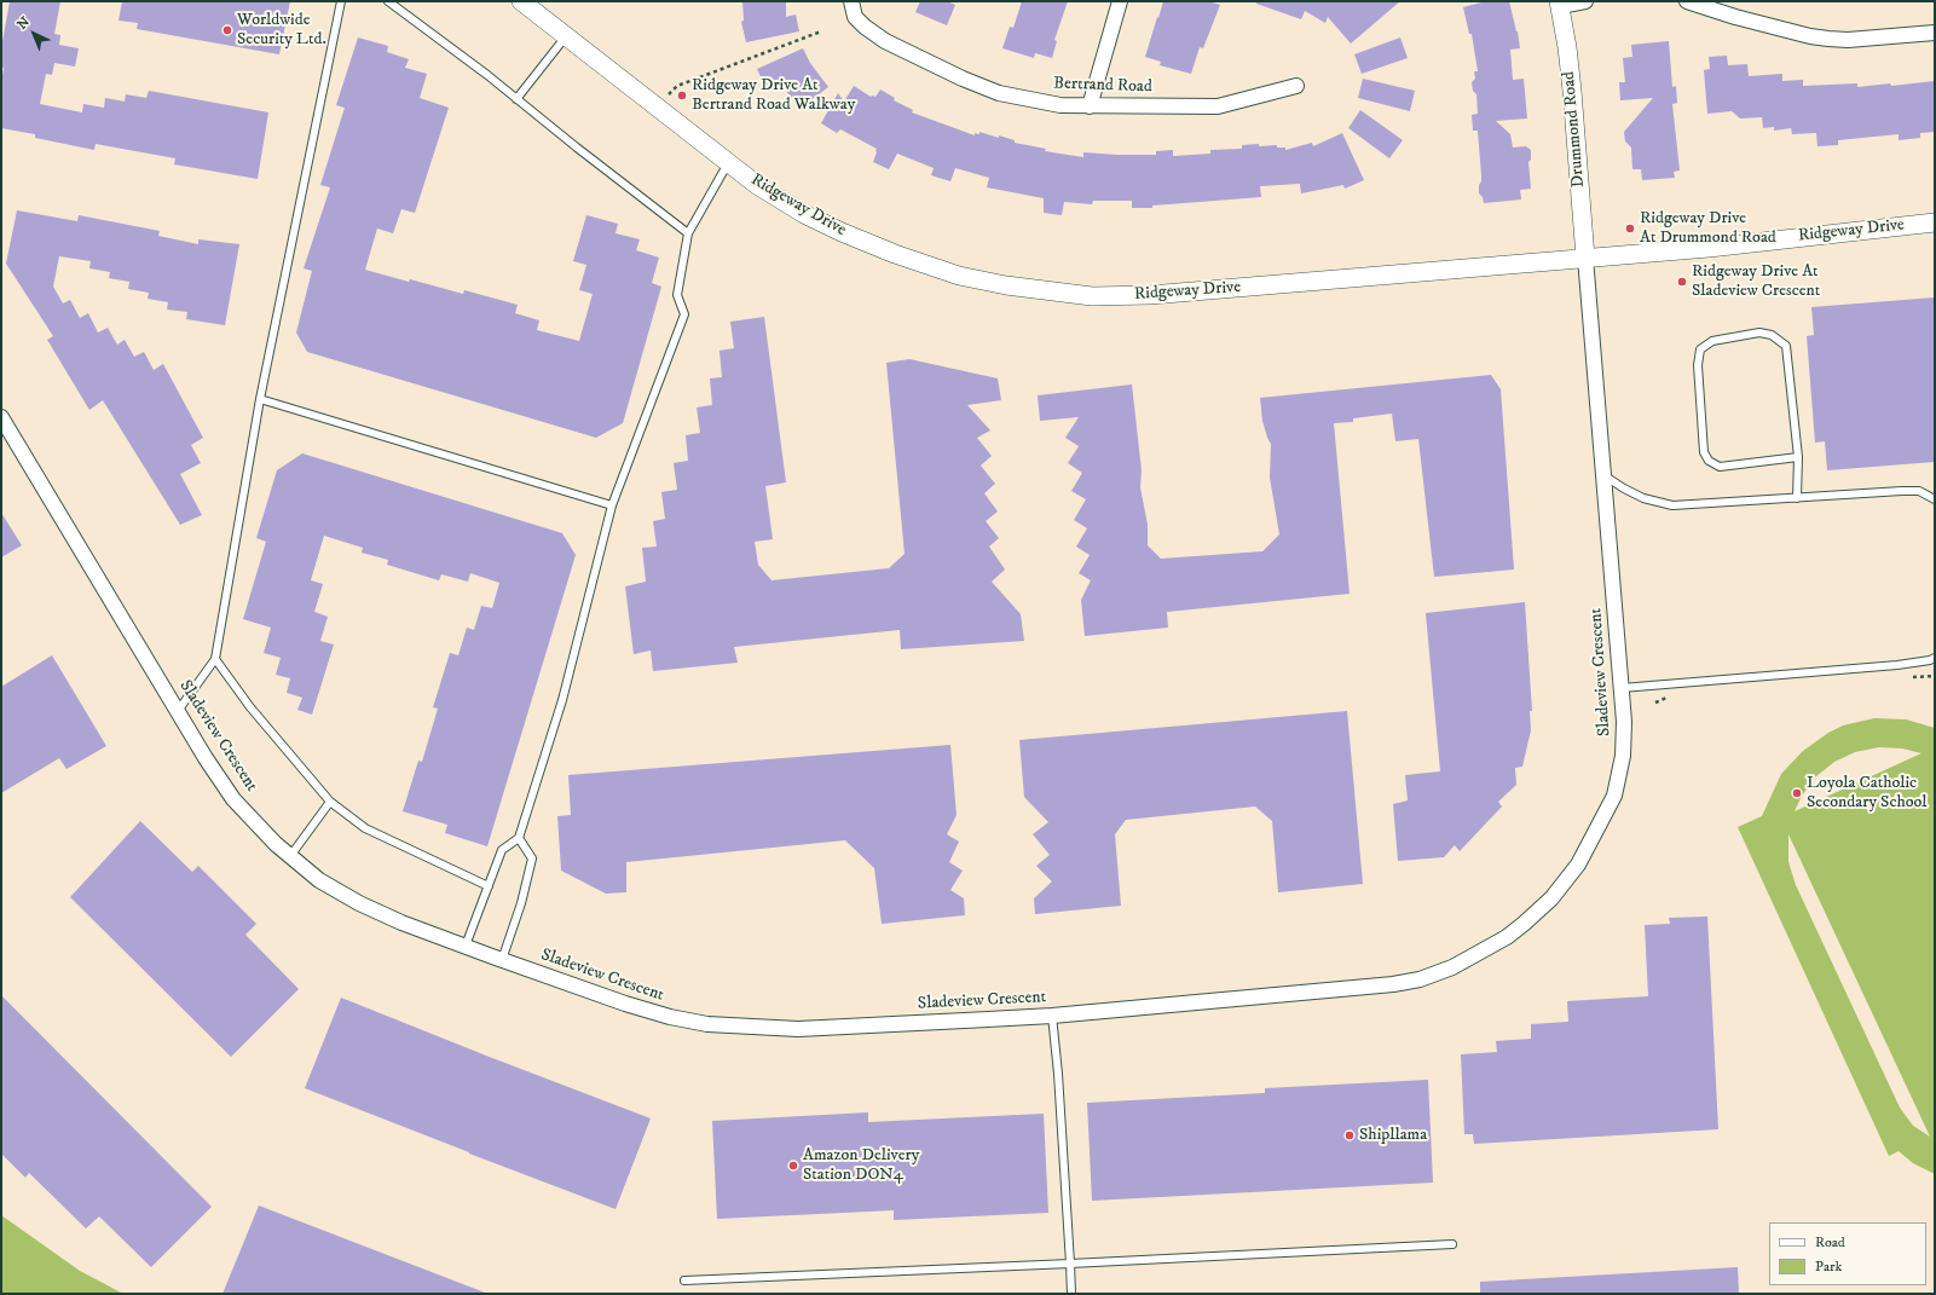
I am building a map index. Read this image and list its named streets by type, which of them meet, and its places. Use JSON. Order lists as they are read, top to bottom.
{
  "streets": {
    "street": [
      "Bertrand Road",
      "Drummond Road",
      "Ridgeway Drive",
      "Sladeview Crescent"
    ]
  },
  "crossings": [
    ["Drummond Road", "Ridgeway Drive"],
    ["Drummond Road", "Sladeview Crescent"],
    ["Ridgeway Drive", "Sladeview Crescent"]
  ],
  "places": [
    "Worldwide Security Ltd.",
    "Ridgeway Drive At Bertrand Road Walkway",
    "Ridgeway Drive At Drummond Road",
    "Ridgeway Drive At Sladeview Crescent",
    "Loyola Catholic Secondary School",
    "Shipllama",
    "Amazon Delivery Station DON4"
  ],
  "legend": ["Road", "Park"],
  "north": "top left"
}
